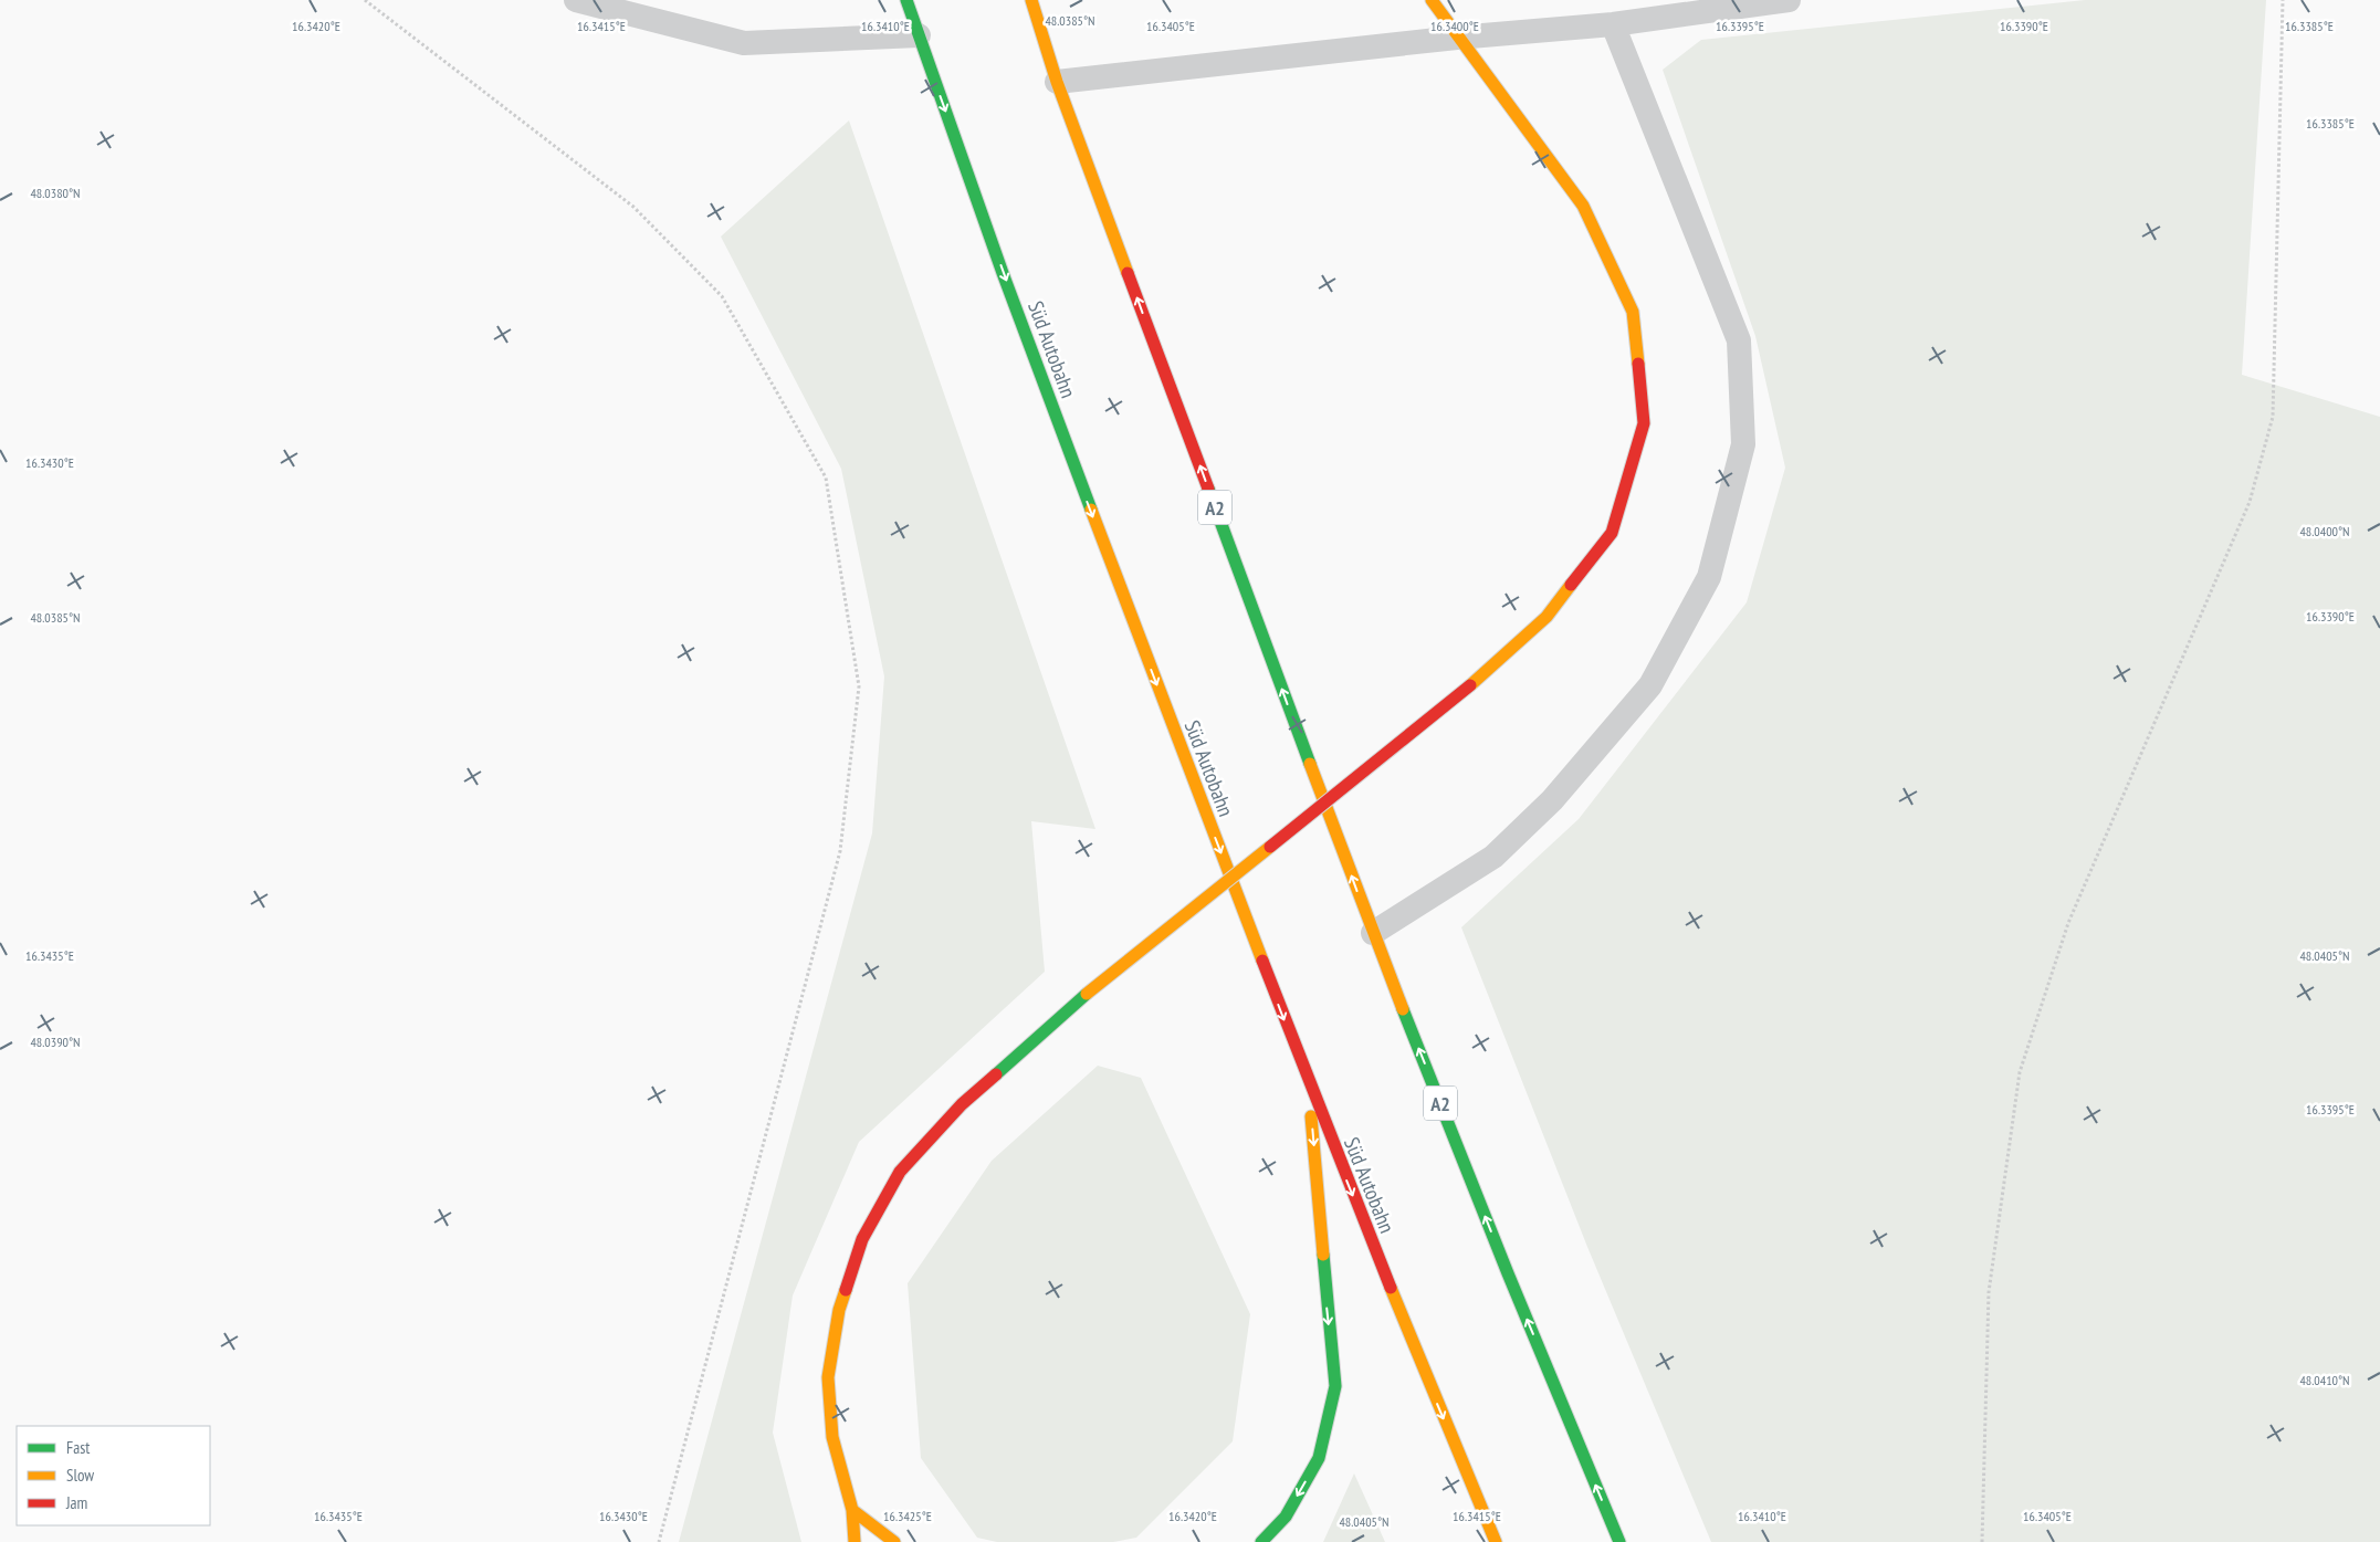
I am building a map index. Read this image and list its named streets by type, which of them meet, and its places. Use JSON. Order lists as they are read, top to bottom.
{
  "streets": {
    "highway": ["Süd Autobahn", "A2"]
  },
  "one_way": ["Süd Autobahn"],
  "legend": ["Fast", "Slow", "Jam"],
  "coordinates": [
    "48.0385°N",
    "16.3420°E",
    "16.3415°E",
    "16.3410°E",
    "16.3405°E",
    "16.3400°E",
    "16.3395°E",
    "16.3390°E",
    "16.3385°E",
    "48.0380°N",
    "16.3430°E",
    "48.0400°N",
    "16.3435°E",
    "48.0405°N",
    "48.0390°N",
    "48.0410°N",
    "16.3425°E"
  ]
}
